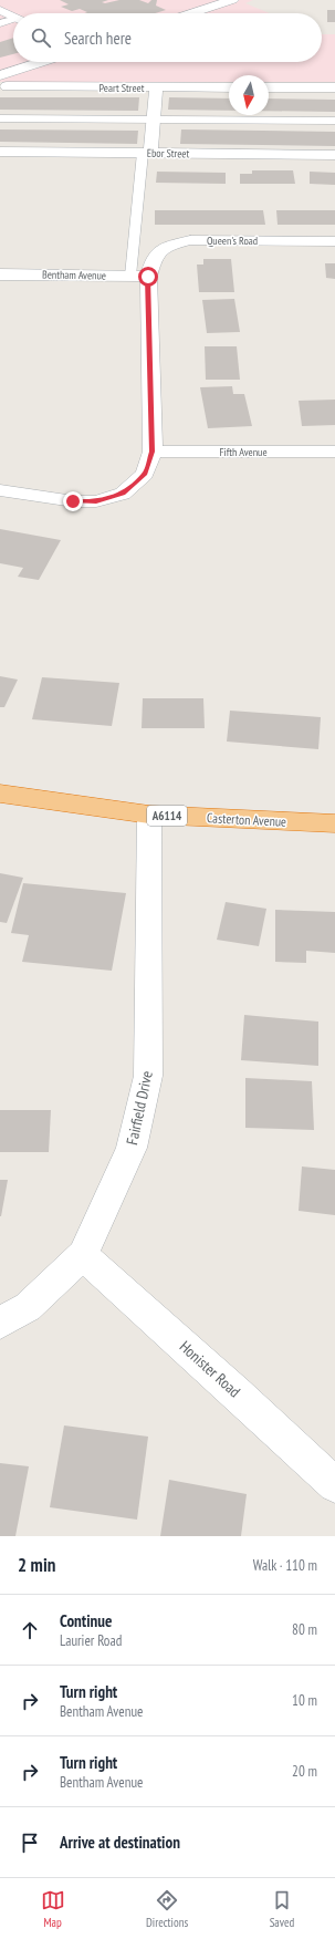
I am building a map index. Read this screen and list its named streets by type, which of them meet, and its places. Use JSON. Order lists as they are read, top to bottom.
{
  "streets": {
    "highway": ["A6114", "Casterton Avenue"],
    "street": [
      "Peart Street",
      "Ebor Street",
      "Queen's Road",
      "Bentham Avenue",
      "Fifth Avenue",
      "Fairfield Drive",
      "Honister Road"
    ]
  },
  "crossings": [
    ["Queen's Road", "Bentham Avenue"],
    ["Casterton Avenue", "Fairfield Drive"],
    ["Fairfield Drive", "Honister Road"]
  ],
  "north": "bottom",
  "page": {
    "search": "Search here",
    "heading": ["2 min", "Walk · 110 m"],
    "list": [
      ["Continue", "Laurier Road", "80 m"],
      ["Turn right", "Bentham Avenue", "10 m"],
      ["Turn right", "Bentham Avenue", "20 m"],
      "Arrive at destination"
    ],
    "nav": ["Map", "Directions", "Saved"]
  }
}
